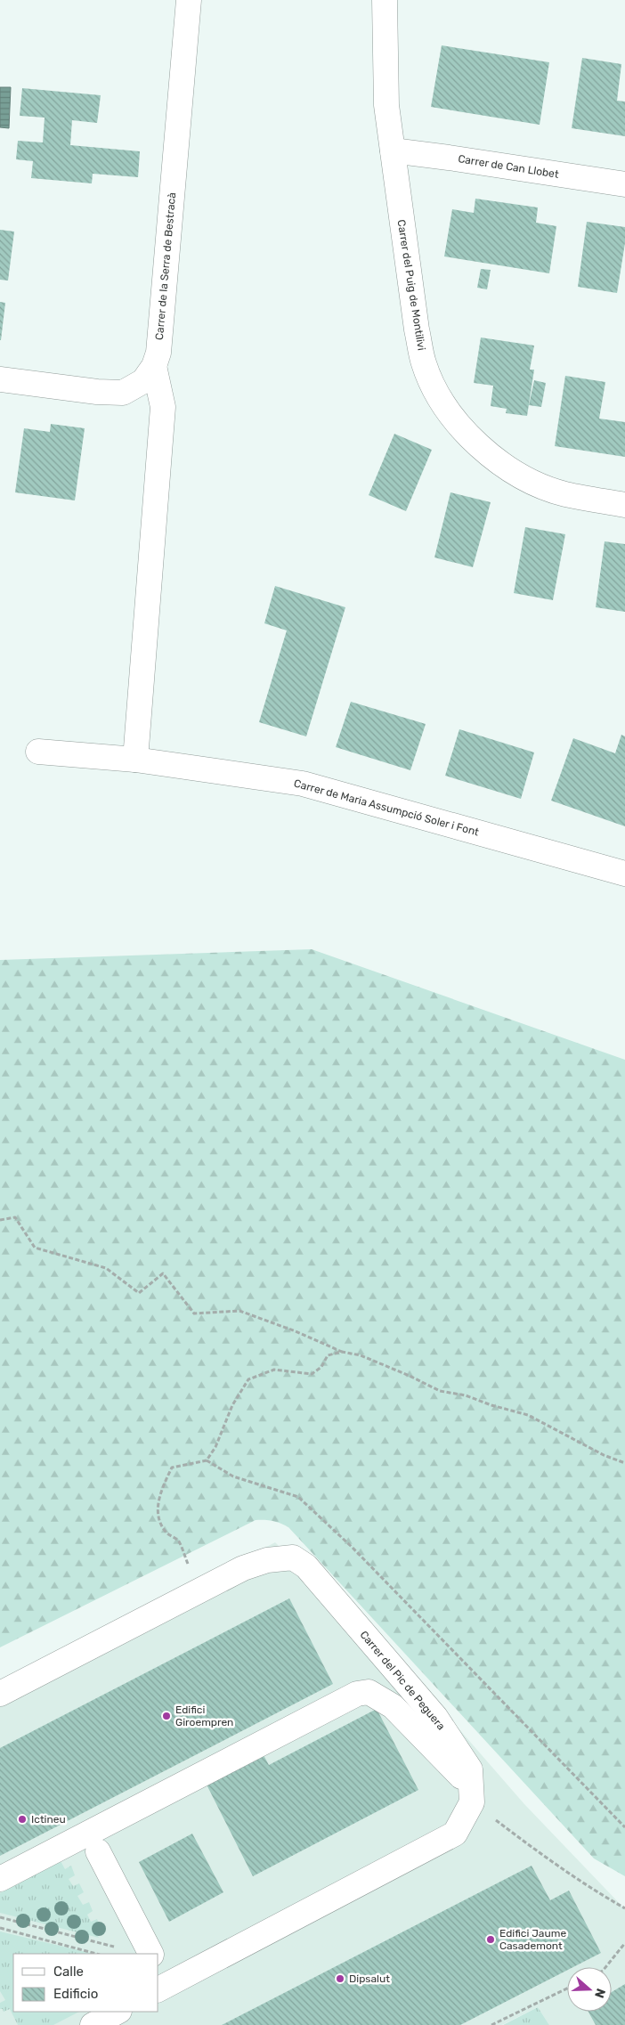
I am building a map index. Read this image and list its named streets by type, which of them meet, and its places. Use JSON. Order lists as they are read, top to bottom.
{
  "streets": {
    "street": [
      "Carrer de Can Llobet",
      "Carrer de la Serra de Bestracà",
      "Carrer del Puig de Montilivi",
      "Carrer de Maria Assumpció Soler i Font",
      "Carrer del Pic de Peguera"
    ]
  },
  "crossings": [
    ["Carrer de Can Llobet", "Carrer del Puig de Montilivi"]
  ],
  "places": [
    "Edifici Giroempren",
    "Ictineu",
    "Edifici Jaume Casademont",
    "Dipsalut"
  ],
  "legend": ["Calle", "Edificio"],
  "north": "right"
}
